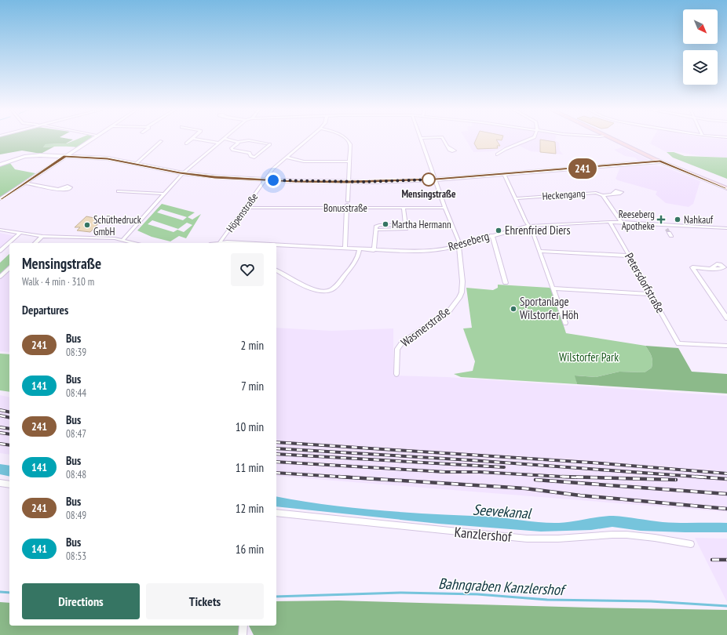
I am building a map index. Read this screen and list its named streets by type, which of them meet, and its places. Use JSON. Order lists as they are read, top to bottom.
{
  "streets": {
    "street": [
      "Heckengang",
      "Bonusstraße",
      "Höpenstraße",
      "Reeseberg",
      "Petersdorfstraße",
      "Wasmerstraße",
      "Kanzlershof"
    ]
  },
  "crossings": [
    ["Bonusstraße", "Höpenstraße"],
    ["Höpenstraße", "Reeseberg"],
    ["Reeseberg", "Petersdorfstraße"],
    ["Reeseberg", "Wasmerstraße"]
  ],
  "water": ["Seevekanal", "Bahngraben Kanzlershof"],
  "parks": ["Wilstorfer Park"],
  "places": {
    "other": [
      "Mensingstraße",
      "Nahkauf",
      "Martha Hermann",
      "Schüthedruck GmbH",
      "Ehrenfried Diers",
      "Sportanlage Wilstorfer Höh"
    ],
    "health": ["Reeseberg Apotheke"]
  },
  "lines": ["bus line 241"],
  "north": "bottom right",
  "page": {
    "on_map": "241",
    "heading": [
      ["Mensingstraße", "Walk · 4 min · 310 m"],
      "Departures"
    ],
    "list": [
      {
        "mark": "241",
        "name": "Bus",
        "note": "08:39",
        "value": "2 min"
      },
      {
        "mark": "141",
        "name": "Bus",
        "note": "08:44",
        "value": "7 min"
      },
      {
        "mark": "241",
        "name": "Bus",
        "note": "08:47",
        "value": "10 min"
      },
      {
        "mark": "141",
        "name": "Bus",
        "note": "08:48",
        "value": "11 min"
      },
      {
        "mark": "241",
        "name": "Bus",
        "note": "08:49",
        "value": "12 min"
      },
      {
        "mark": "141",
        "name": "Bus",
        "note": "08:53",
        "value": "16 min"
      }
    ],
    "buttons": ["Directions", "Tickets"]
  }
}
